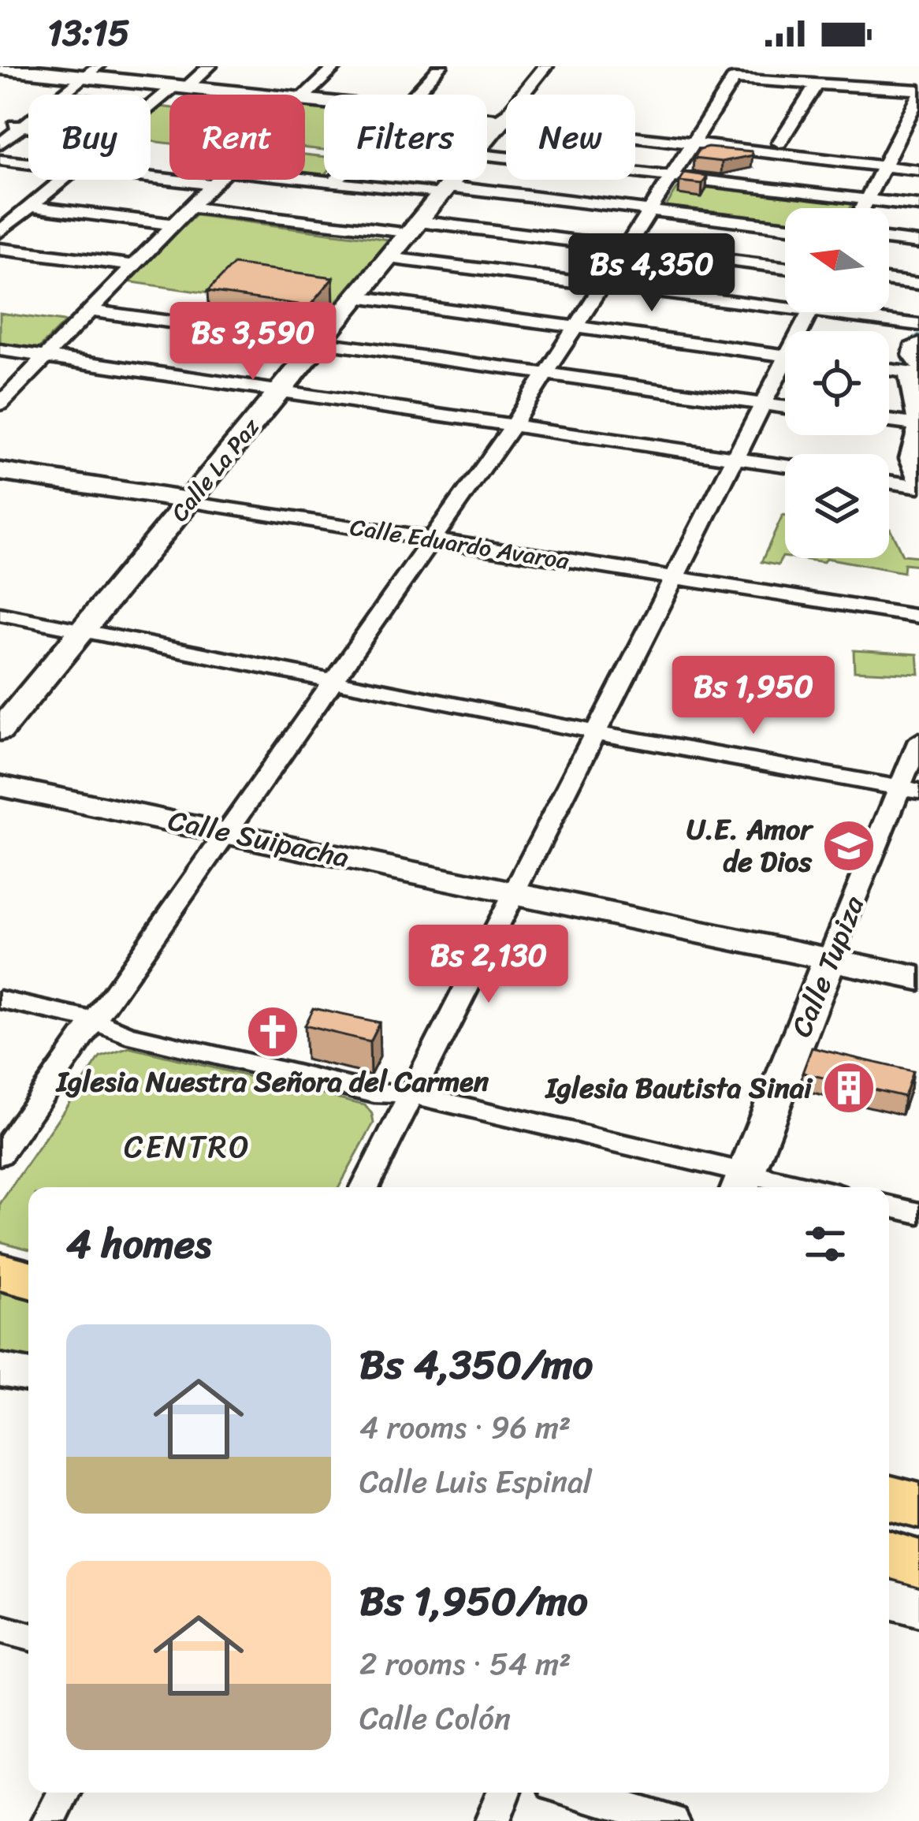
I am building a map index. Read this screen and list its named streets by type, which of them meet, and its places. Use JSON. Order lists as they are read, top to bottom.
{
  "streets": {
    "street": [
      "Calle La Paz",
      "Calle Eduardo Avaroa",
      "Calle Suipacha",
      "Calle Tupiza"
    ]
  },
  "crossings": [
    ["Calle La Paz", "Calle Eduardo Avaroa"],
    ["Calle Suipacha", "Calle Tupiza"]
  ],
  "districts": ["CENTRO"],
  "places": {
    "school or university": ["U.E. Amor de Dios"],
    "church": ["Iglesia Nuestra Señora del Carmen"],
    "building": ["Iglesia Bautista Sinai"]
  },
  "north": "left",
  "page": {
    "status": "13:15",
    "chip": [
      "Buy",
      "Rent",
      "Filters",
      "New"
    ],
    "price": [
      "Bs 4,350",
      "Bs 3,590",
      "Bs 1,950",
      "Bs 2,130"
    ],
    "heading": "4 homes",
    "list": [
      {
        "name": "Bs 4,350/mo",
        "note": "4 rooms · 96 m² · Calle Luis Espinal"
      },
      {
        "name": "Bs 1,950/mo",
        "note": "2 rooms · 54 m² · Calle Colón"
      }
    ]
  }
}
